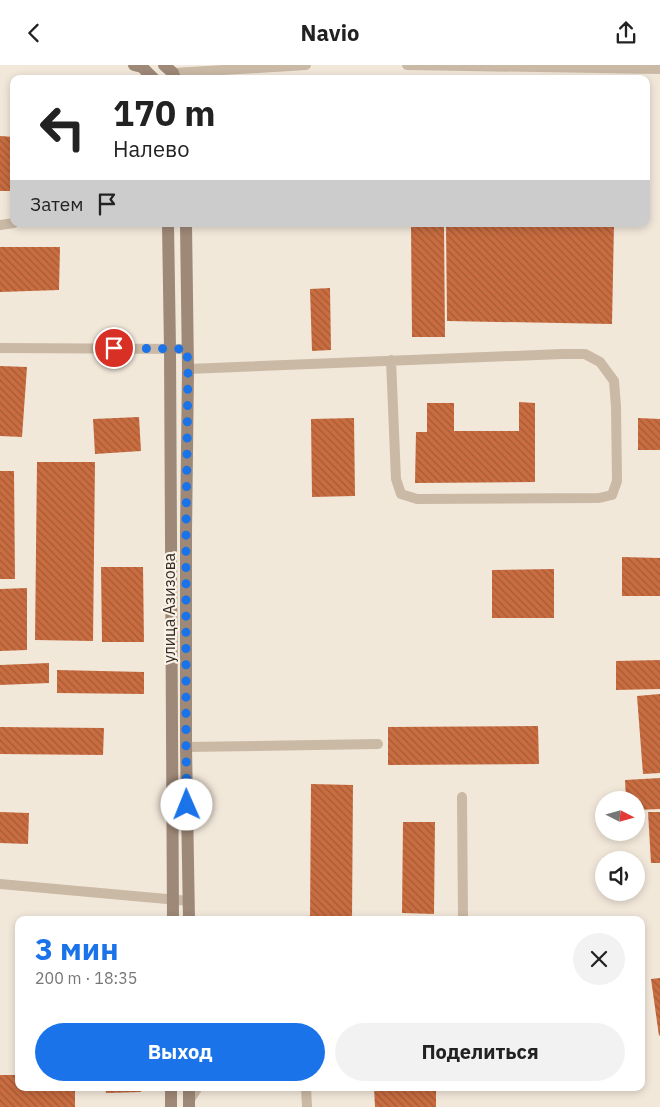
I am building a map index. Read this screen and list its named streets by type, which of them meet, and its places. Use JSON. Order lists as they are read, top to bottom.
{
  "streets": {
    "main road": ["улица Азизова"]
  },
  "north": "right",
  "page": {
    "header": "Navio",
    "turn": ["170 m", "Налево"],
    "then": "Затем",
    "heading": ["3 мин", "200 m · 18:35"],
    "buttons": ["Выход", "Поделиться"]
  }
}
